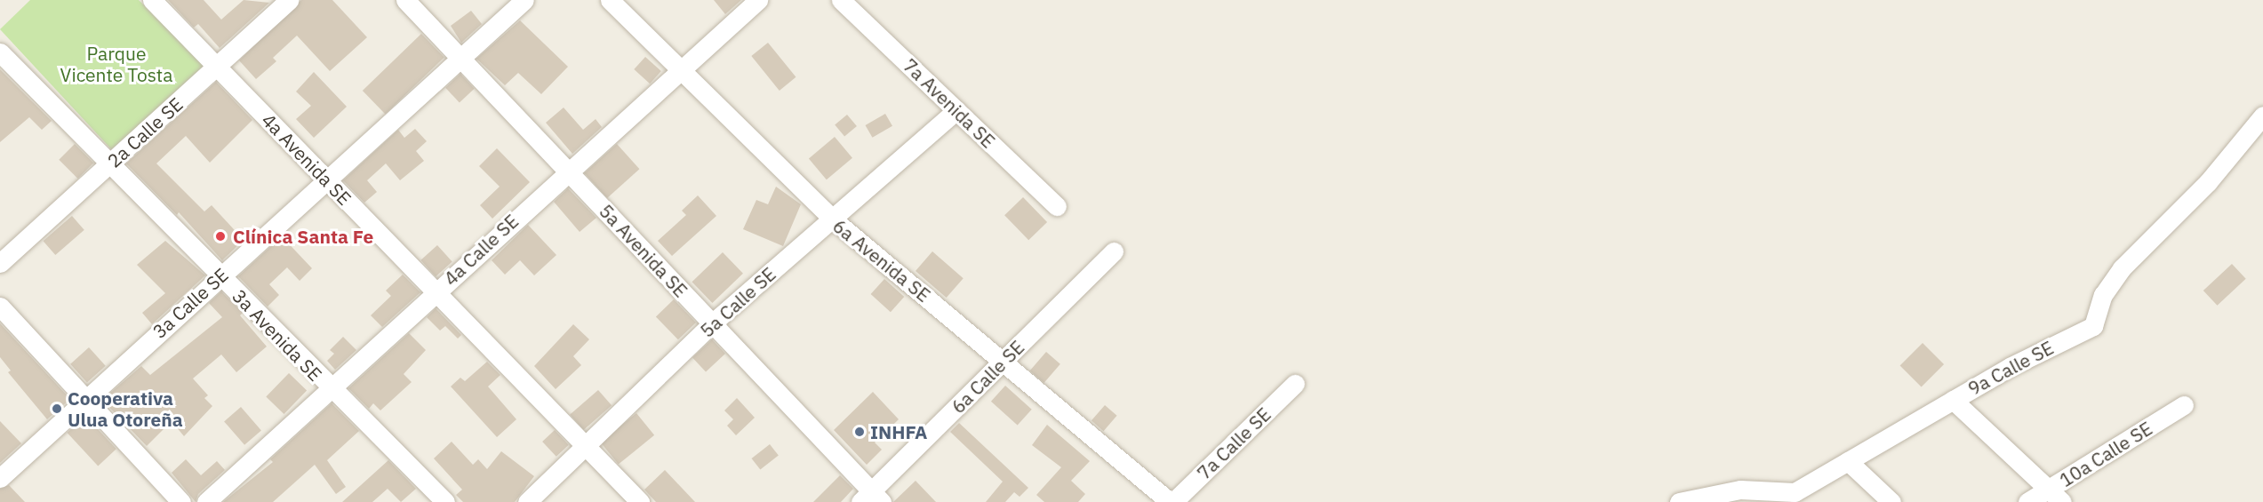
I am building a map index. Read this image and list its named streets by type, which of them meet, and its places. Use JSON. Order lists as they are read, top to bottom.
{
  "streets": {
    "street": [
      "7a Avenida SE",
      "2a Calle SE",
      "4a Avenida SE",
      "4a Calle SE",
      "5a Avenida SE",
      "6a Avenida SE",
      "5a Calle SE",
      "3a Calle SE",
      "3a Avenida SE",
      "9a Calle SE",
      "6a Calle SE",
      "7a Calle SE",
      "10a Calle SE"
    ]
  },
  "crossings": [
    ["7a Avenida SE", "5a Calle SE"],
    ["2a Calle SE", "4a Avenida SE"],
    ["2a Calle SE", "3a Avenida SE"],
    ["4a Avenida SE", "4a Calle SE"],
    ["4a Avenida SE", "5a Calle SE"],
    ["4a Avenida SE", "3a Calle SE"],
    ["4a Calle SE", "5a Avenida SE"],
    ["4a Calle SE", "6a Avenida SE"],
    ["4a Calle SE", "3a Avenida SE"],
    ["5a Avenida SE", "5a Calle SE"],
    ["5a Avenida SE", "3a Calle SE"],
    ["5a Avenida SE", "6a Calle SE"],
    ["6a Avenida SE", "5a Calle SE"],
    ["6a Avenida SE", "6a Calle SE"],
    ["6a Avenida SE", "7a Calle SE"],
    ["3a Calle SE", "3a Avenida SE"]
  ],
  "parks": ["Parque Vicente Tosta"],
  "places": ["Clínica Santa Fe", "Cooperativa Ulua Otoreña", "INHFA"]
}
